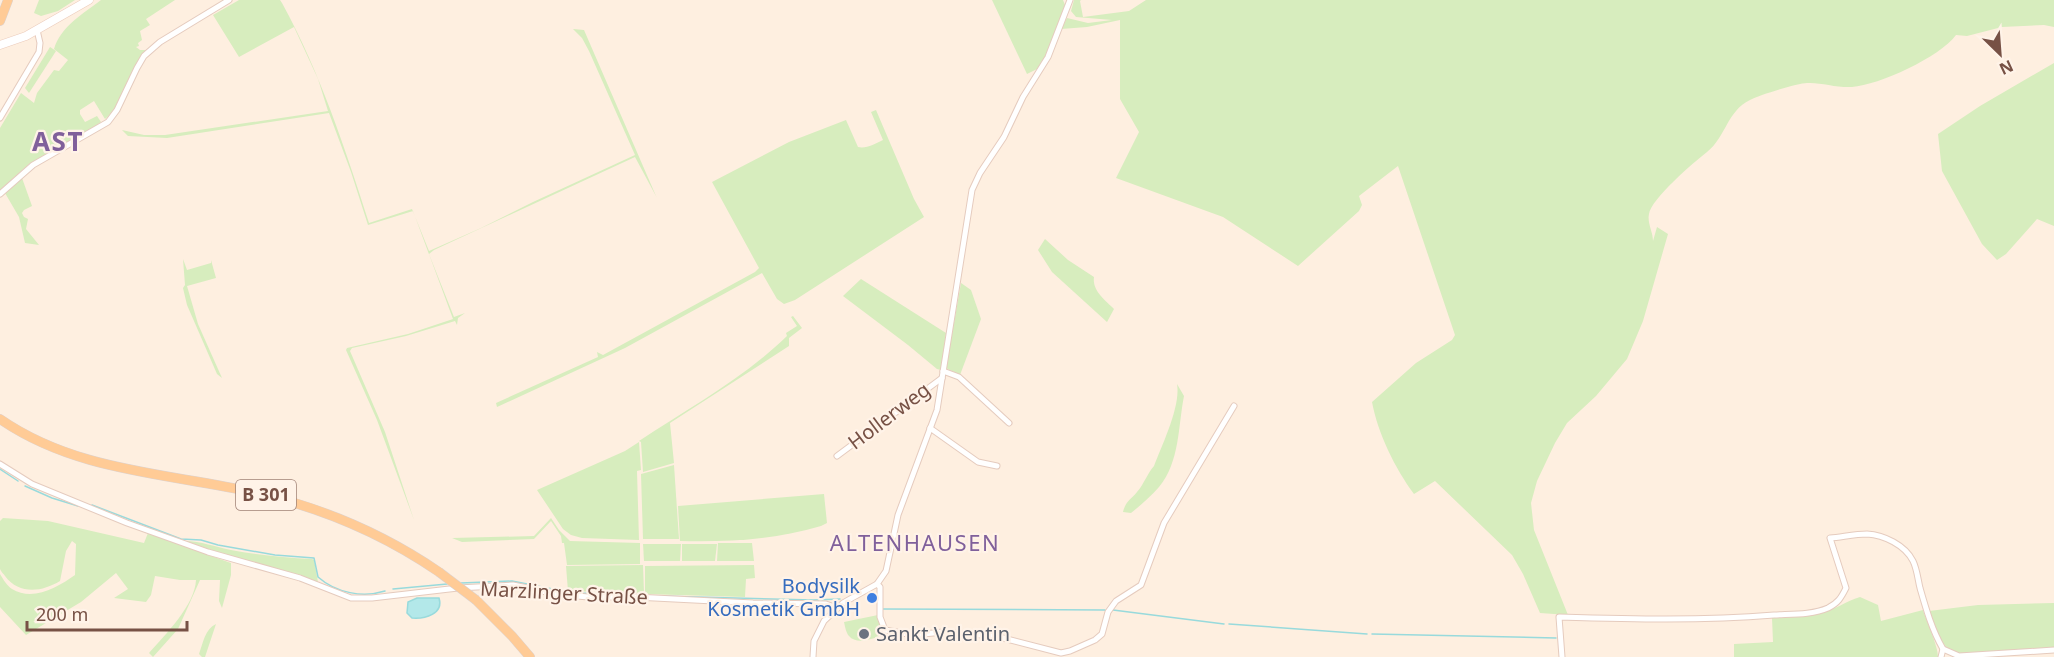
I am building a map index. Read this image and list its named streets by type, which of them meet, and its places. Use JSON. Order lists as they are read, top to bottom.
{
  "streets": {
    "main road": ["B 301"],
    "street": ["Hollerweg", "Marzlinger Straße"]
  },
  "districts": ["AST", "ALTENHAUSEN"],
  "places": ["Bodysilk Kosmetik GmbH", "Sankt Valentin"],
  "scale_bar": "200 m",
  "north": "bottom right"
}
